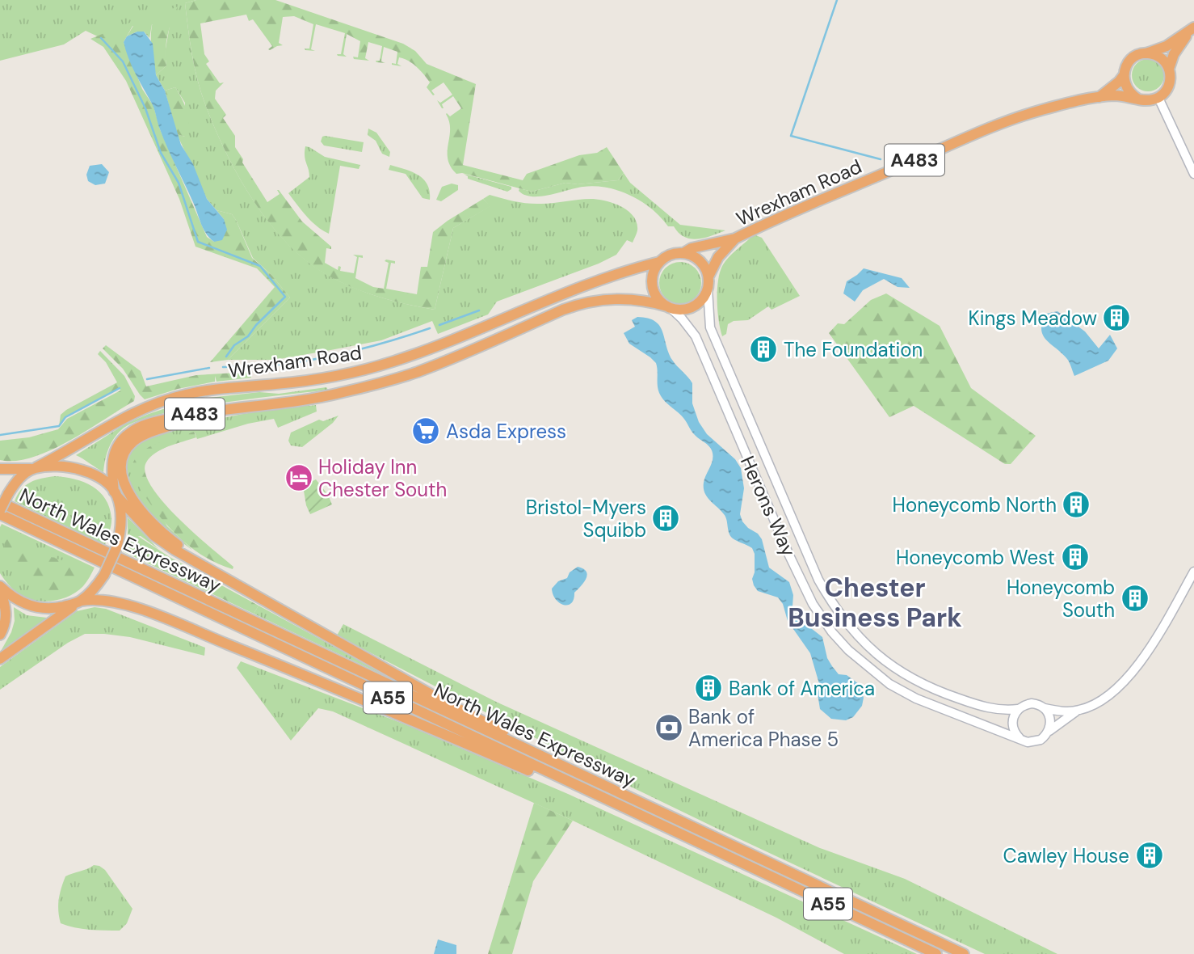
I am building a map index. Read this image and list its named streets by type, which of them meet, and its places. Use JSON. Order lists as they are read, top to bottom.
{
  "streets": {
    "highway": [
      "A483",
      "Wrexham Road",
      "North Wales Expressway",
      "A55"
    ],
    "street": ["Herons Way"]
  },
  "crossings": [
    ["A483", "Wrexham Road"],
    ["Wrexham Road", "Herons Way"]
  ],
  "districts": ["Chester Business Park"],
  "places": {
    "building": [
      "Kings Meadow",
      "The Foundation",
      "Honeycomb North",
      "Bristol-Myers Squibb",
      "Honeycomb West",
      "Honeycomb South",
      "Bank of America",
      "Cawley House"
    ],
    "supermarket": ["Asda Express"],
    "hotel": ["Holiday Inn Chester South"],
    "bank": ["Bank of America Phase 5"]
  }
}
